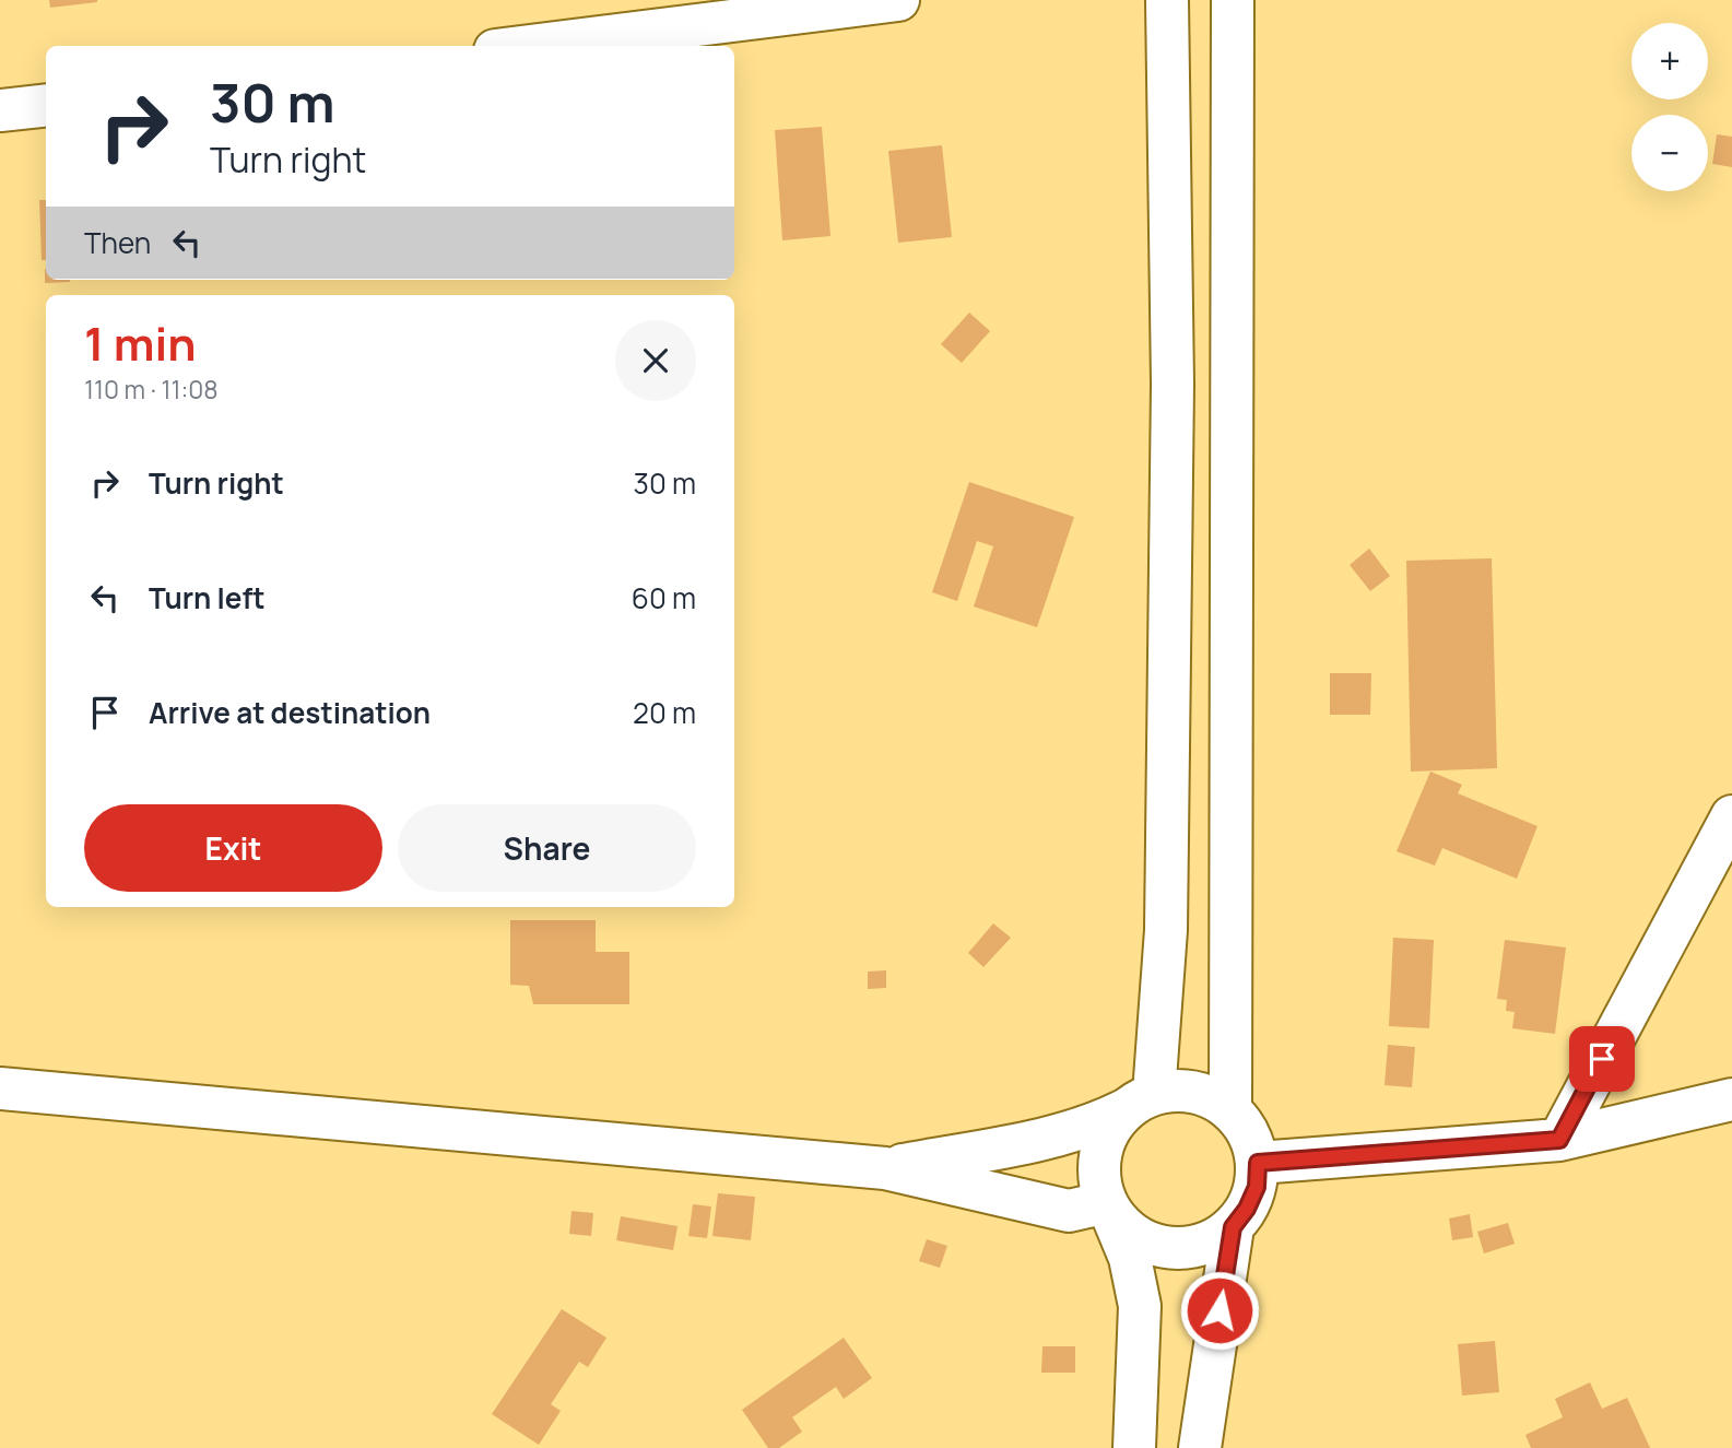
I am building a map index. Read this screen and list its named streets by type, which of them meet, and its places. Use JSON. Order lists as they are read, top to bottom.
{
  "page": {
    "map_buttons": ["+", "−"],
    "turn": ["30 m", "Turn right"],
    "then": "Then",
    "heading": ["1 min", "110 m · 11:08"],
    "list": [
      {
        "name": "Turn right",
        "value": "30 m"
      },
      {
        "name": "Turn left",
        "value": "60 m"
      },
      {
        "name": "Arrive at destination",
        "value": "20 m"
      }
    ],
    "buttons": ["Exit", "Share"]
  }
}
